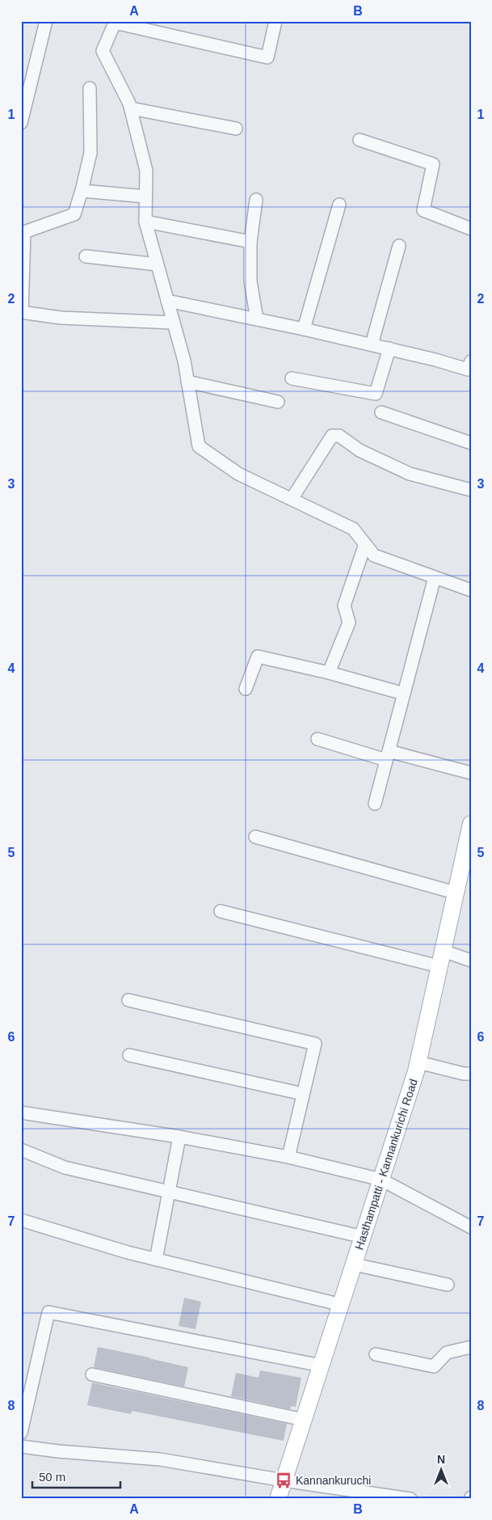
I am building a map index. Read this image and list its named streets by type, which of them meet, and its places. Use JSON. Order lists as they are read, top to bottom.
{
  "streets": {
    "main road": ["Hasthampatti - Kannankurichi Road"]
  },
  "places": {
    "bus stop": ["Kannankuruchi"]
  },
  "scale_bar": "50 m",
  "north": "top",
  "grid": {
    "columns": ["A", "B"],
    "rows": [
      "1",
      "2",
      "3",
      "4",
      "5",
      "6",
      "7",
      "8"
    ]
  }
}
